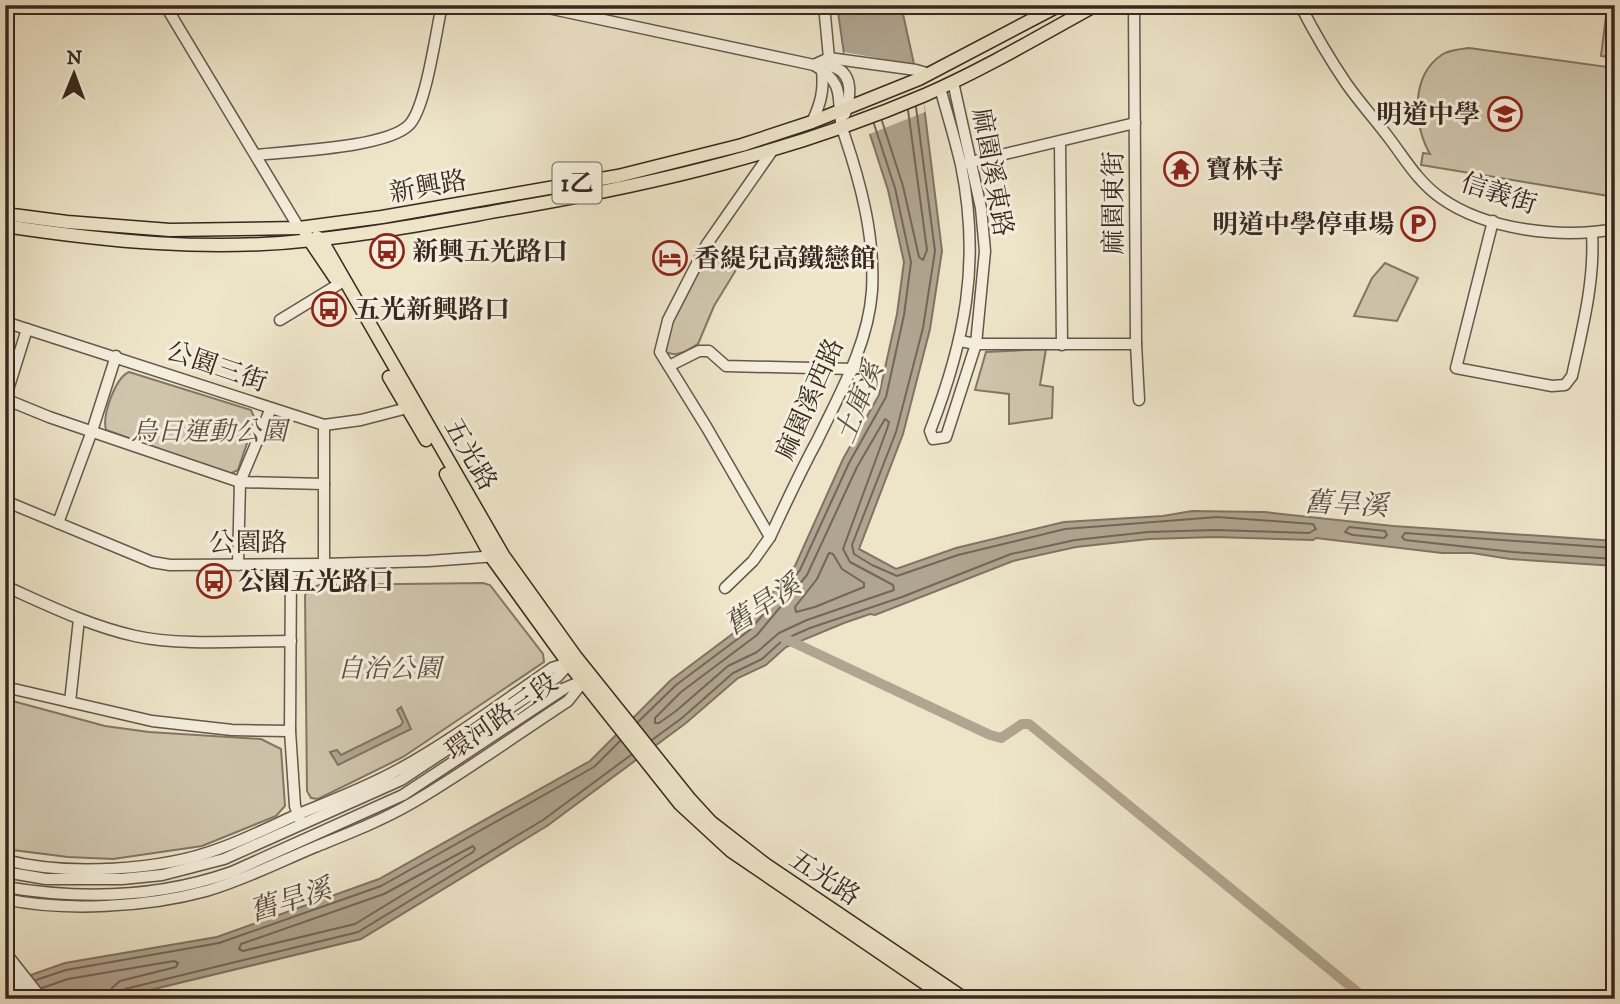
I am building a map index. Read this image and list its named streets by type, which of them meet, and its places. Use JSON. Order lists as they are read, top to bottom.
{
  "streets": {
    "main road": ["1乙", "新興路", "五光路"],
    "street": [
      "麻園溪東路",
      "信義街",
      "麻園東街",
      "公園三街",
      "麻園溪西路",
      "公園路",
      "環河路三段"
    ]
  },
  "crossings": [
    ["麻園溪東路", "1乙"],
    ["1乙", "新興路"],
    ["1乙", "麻園溪西路"],
    ["新興路", "麻園溪西路"],
    ["新興路", "五光路"],
    ["公園三街", "五光路"],
    ["五光路", "公園路"],
    ["五光路", "環河路三段"]
  ],
  "water": ["土庫溪", "舊旱溪"],
  "parks": ["烏日運動公園", "自治公園"],
  "places": {
    "school or university": ["明道中學"],
    "temple": ["寶林寺"],
    "parking": ["明道中學停車場"],
    "bus stop": ["新興五光路口", "五光新興路口", "公園五光路口"],
    "hotel": ["香緹兒高鐵戀館"]
  },
  "north": "top"
}
